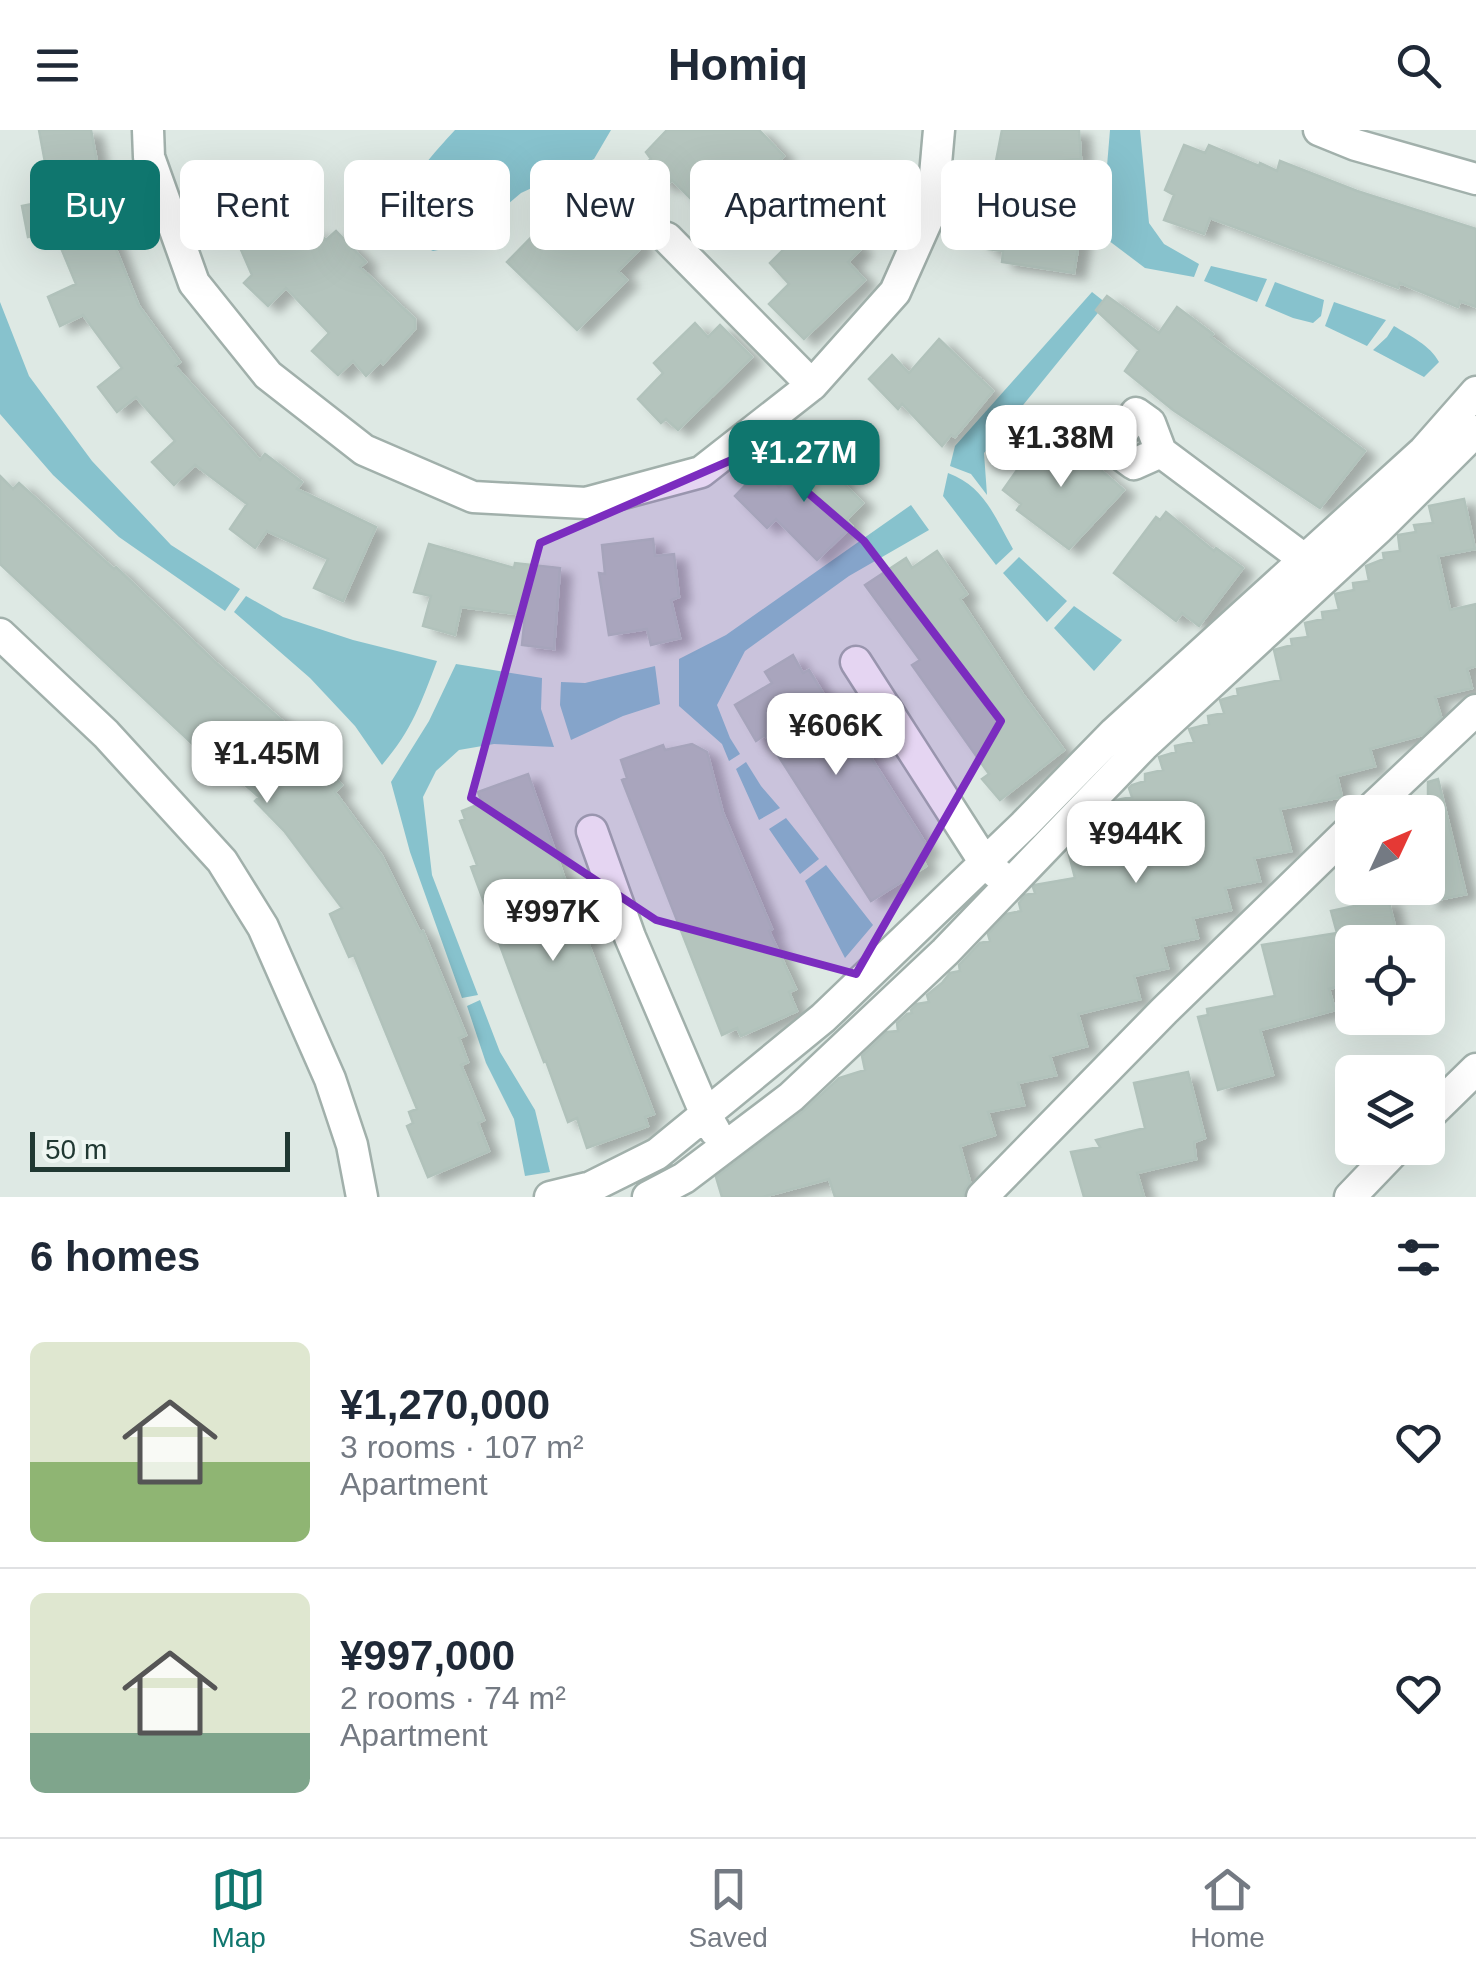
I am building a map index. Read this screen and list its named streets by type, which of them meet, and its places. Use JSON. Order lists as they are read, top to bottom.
{
  "scale_bar": "50 m",
  "north": "top right",
  "page": {
    "header": "Homiq",
    "chip": [
      "Buy",
      "Rent",
      "Filters",
      "New",
      "Apartment",
      "House"
    ],
    "price": [
      "¥1.38M",
      "¥1.27M",
      "¥606K",
      "¥1.45M",
      "¥944K",
      "¥997K"
    ],
    "scale": "50 m",
    "heading": "6 homes",
    "list": [
      {
        "name": "¥1,270,000",
        "note": "3 rooms · 107 m² · Apartment"
      },
      {
        "name": "¥997,000",
        "note": "2 rooms · 74 m² · Apartment"
      }
    ],
    "tabs": ["Map", "Saved", "Home"]
  }
}
